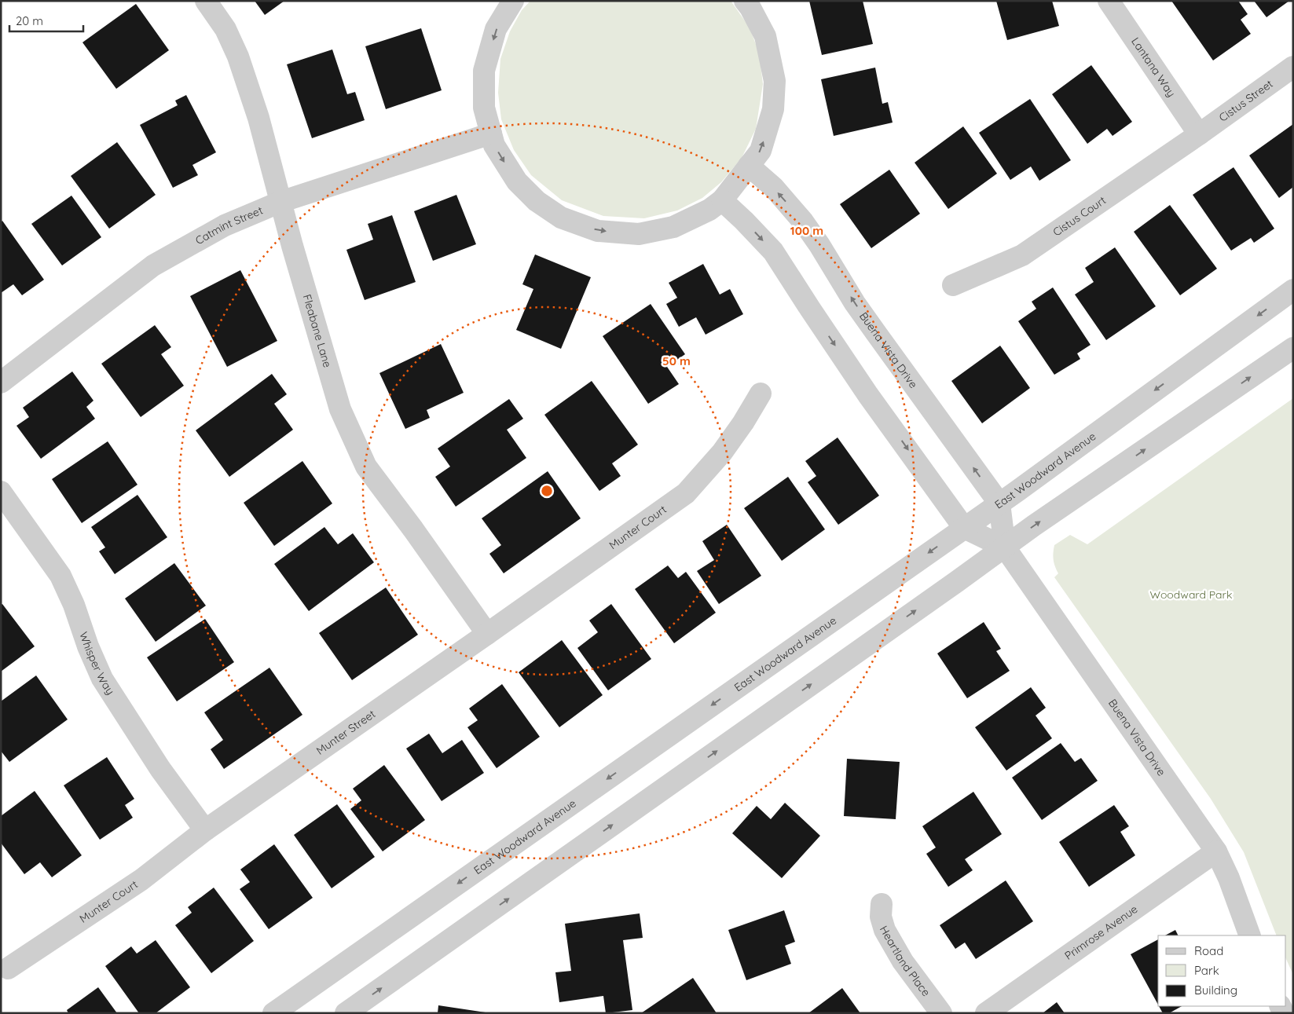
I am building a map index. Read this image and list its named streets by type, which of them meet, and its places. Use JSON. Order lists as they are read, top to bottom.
{
  "streets": {
    "street": [
      "Lantana Way",
      "Cistus Street",
      "Cistus Court",
      "Catmint Street",
      "Fleabane Lane",
      "Buena Vista Drive",
      "East Woodward Avenue",
      "Munter Court",
      "Whisper Way",
      "Munter Street",
      "Primrose Avenue",
      "Heartland Place"
    ]
  },
  "crossings": [
    ["Lantana Way", "Cistus Street"],
    ["Lantana Way", "Cistus Court"],
    ["Cistus Street", "Cistus Court"],
    ["Catmint Street", "Fleabane Lane"],
    ["Fleabane Lane", "Munter Court"],
    ["Fleabane Lane", "Munter Street"],
    ["Buena Vista Drive", "East Woodward Avenue"],
    ["Buena Vista Drive", "Primrose Avenue"],
    ["Munter Court", "Whisper Way"],
    ["Munter Court", "Munter Street"],
    ["Whisper Way", "Munter Street"]
  ],
  "parks": ["Woodward Park"],
  "legend": ["Road", "Park", "Building"],
  "scale_bar": "20 m",
  "rings": ["100 m", "50 m"]
}
